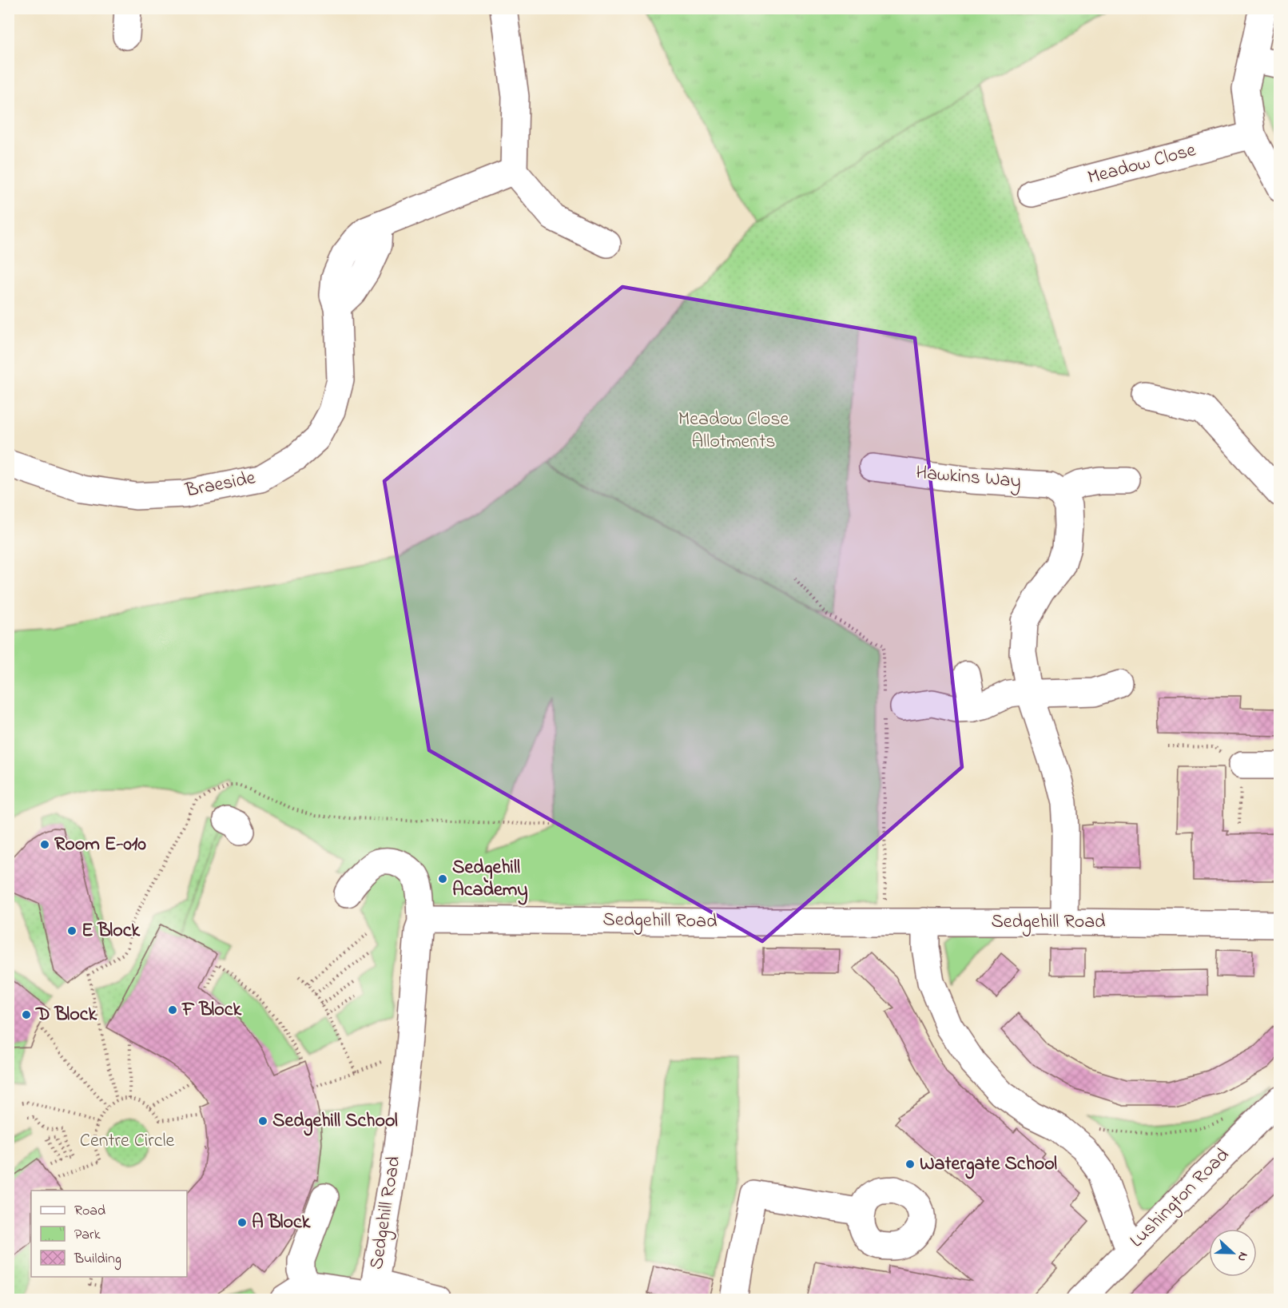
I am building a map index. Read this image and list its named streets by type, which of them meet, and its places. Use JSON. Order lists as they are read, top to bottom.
{
  "streets": {
    "street": [
      "Meadow Close",
      "Hawkins Way",
      "Braeside",
      "Sedgehill Road",
      "Lushington Road"
    ]
  },
  "parks": ["Meadow Close Allotments", "Centre Circle"],
  "places": [
    "Room E-010",
    "Sedgehill Academy",
    "E Block",
    "F Block",
    "D Block",
    "Sedgehill School",
    "Watergate School",
    "A Block"
  ],
  "legend": ["Road", "Park", "Building"],
  "north": "right"
}
